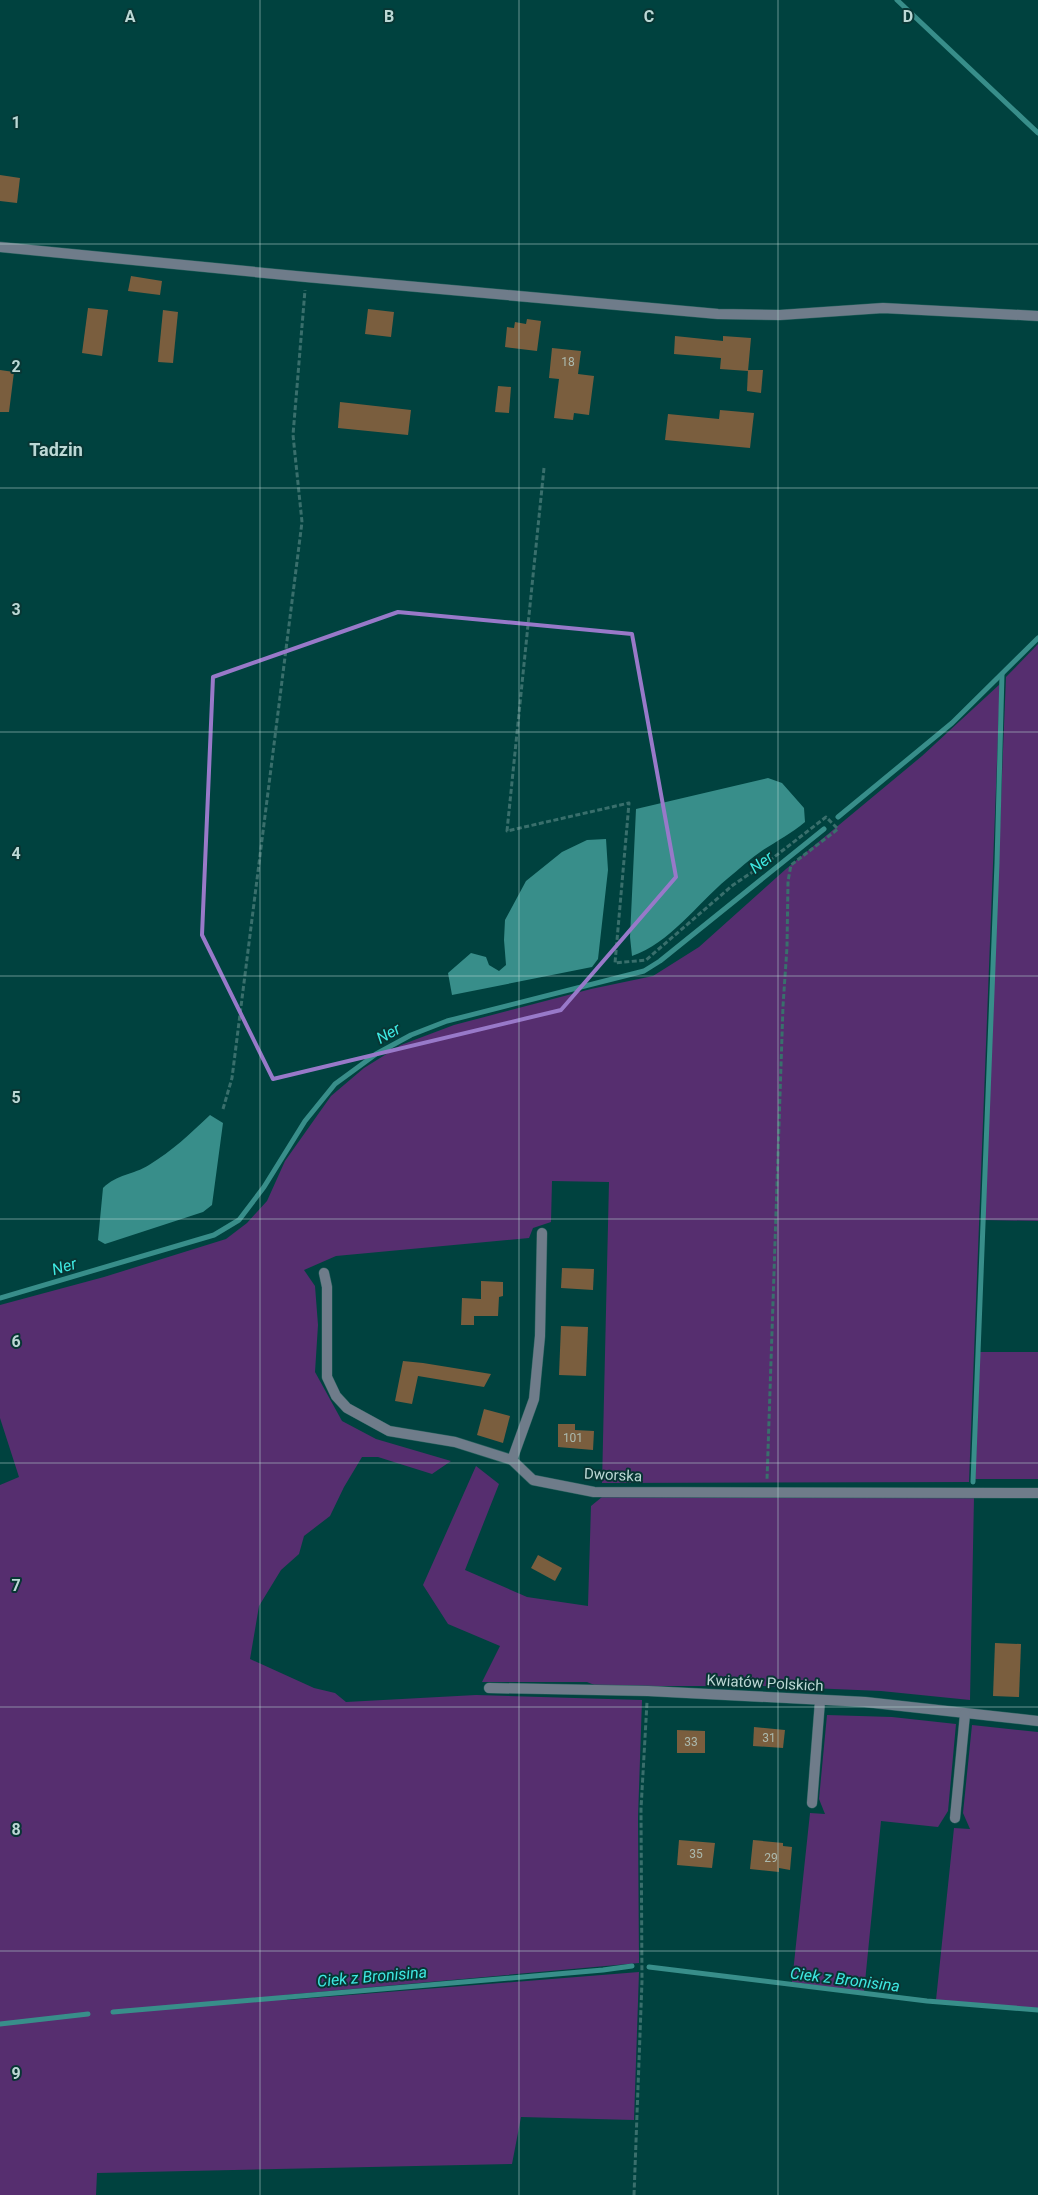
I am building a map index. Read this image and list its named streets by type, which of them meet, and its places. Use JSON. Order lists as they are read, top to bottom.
{
  "streets": {
    "street": ["Dworska", "Kwiatów Polskich"]
  },
  "districts": ["Tadzin"],
  "water": ["Ner", "Ciek z Bronisina"],
  "house_numbers": [
    "18",
    "101",
    "31",
    "33",
    "35",
    "29"
  ],
  "grid": {
    "columns": [
      "A",
      "B",
      "C",
      "D"
    ],
    "rows": [
      "1",
      "2",
      "3",
      "4",
      "5",
      "6",
      "7",
      "8",
      "9"
    ]
  }
}
